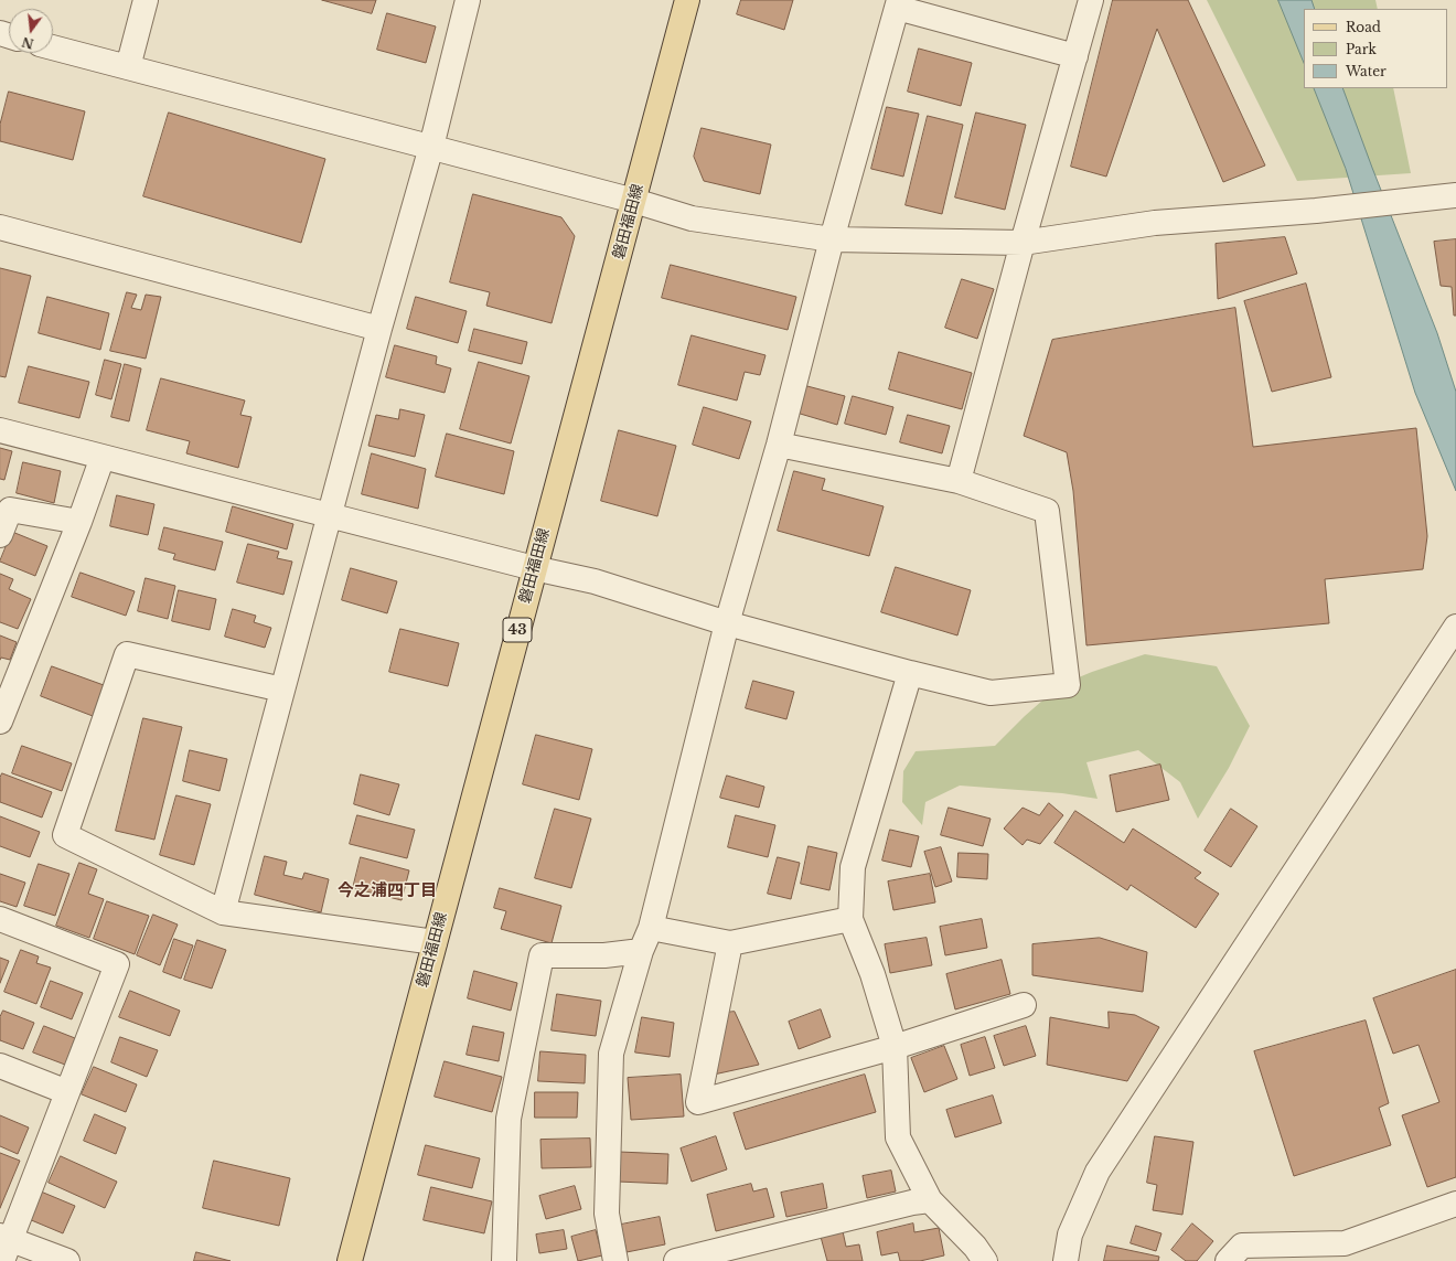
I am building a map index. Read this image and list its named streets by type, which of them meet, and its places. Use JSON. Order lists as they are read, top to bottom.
{
  "streets": {
    "main road": ["磐田福田線", "43"]
  },
  "districts": ["今之浦四丁目"],
  "legend": ["Road", "Park", "Water"],
  "north": "bottom"
}
